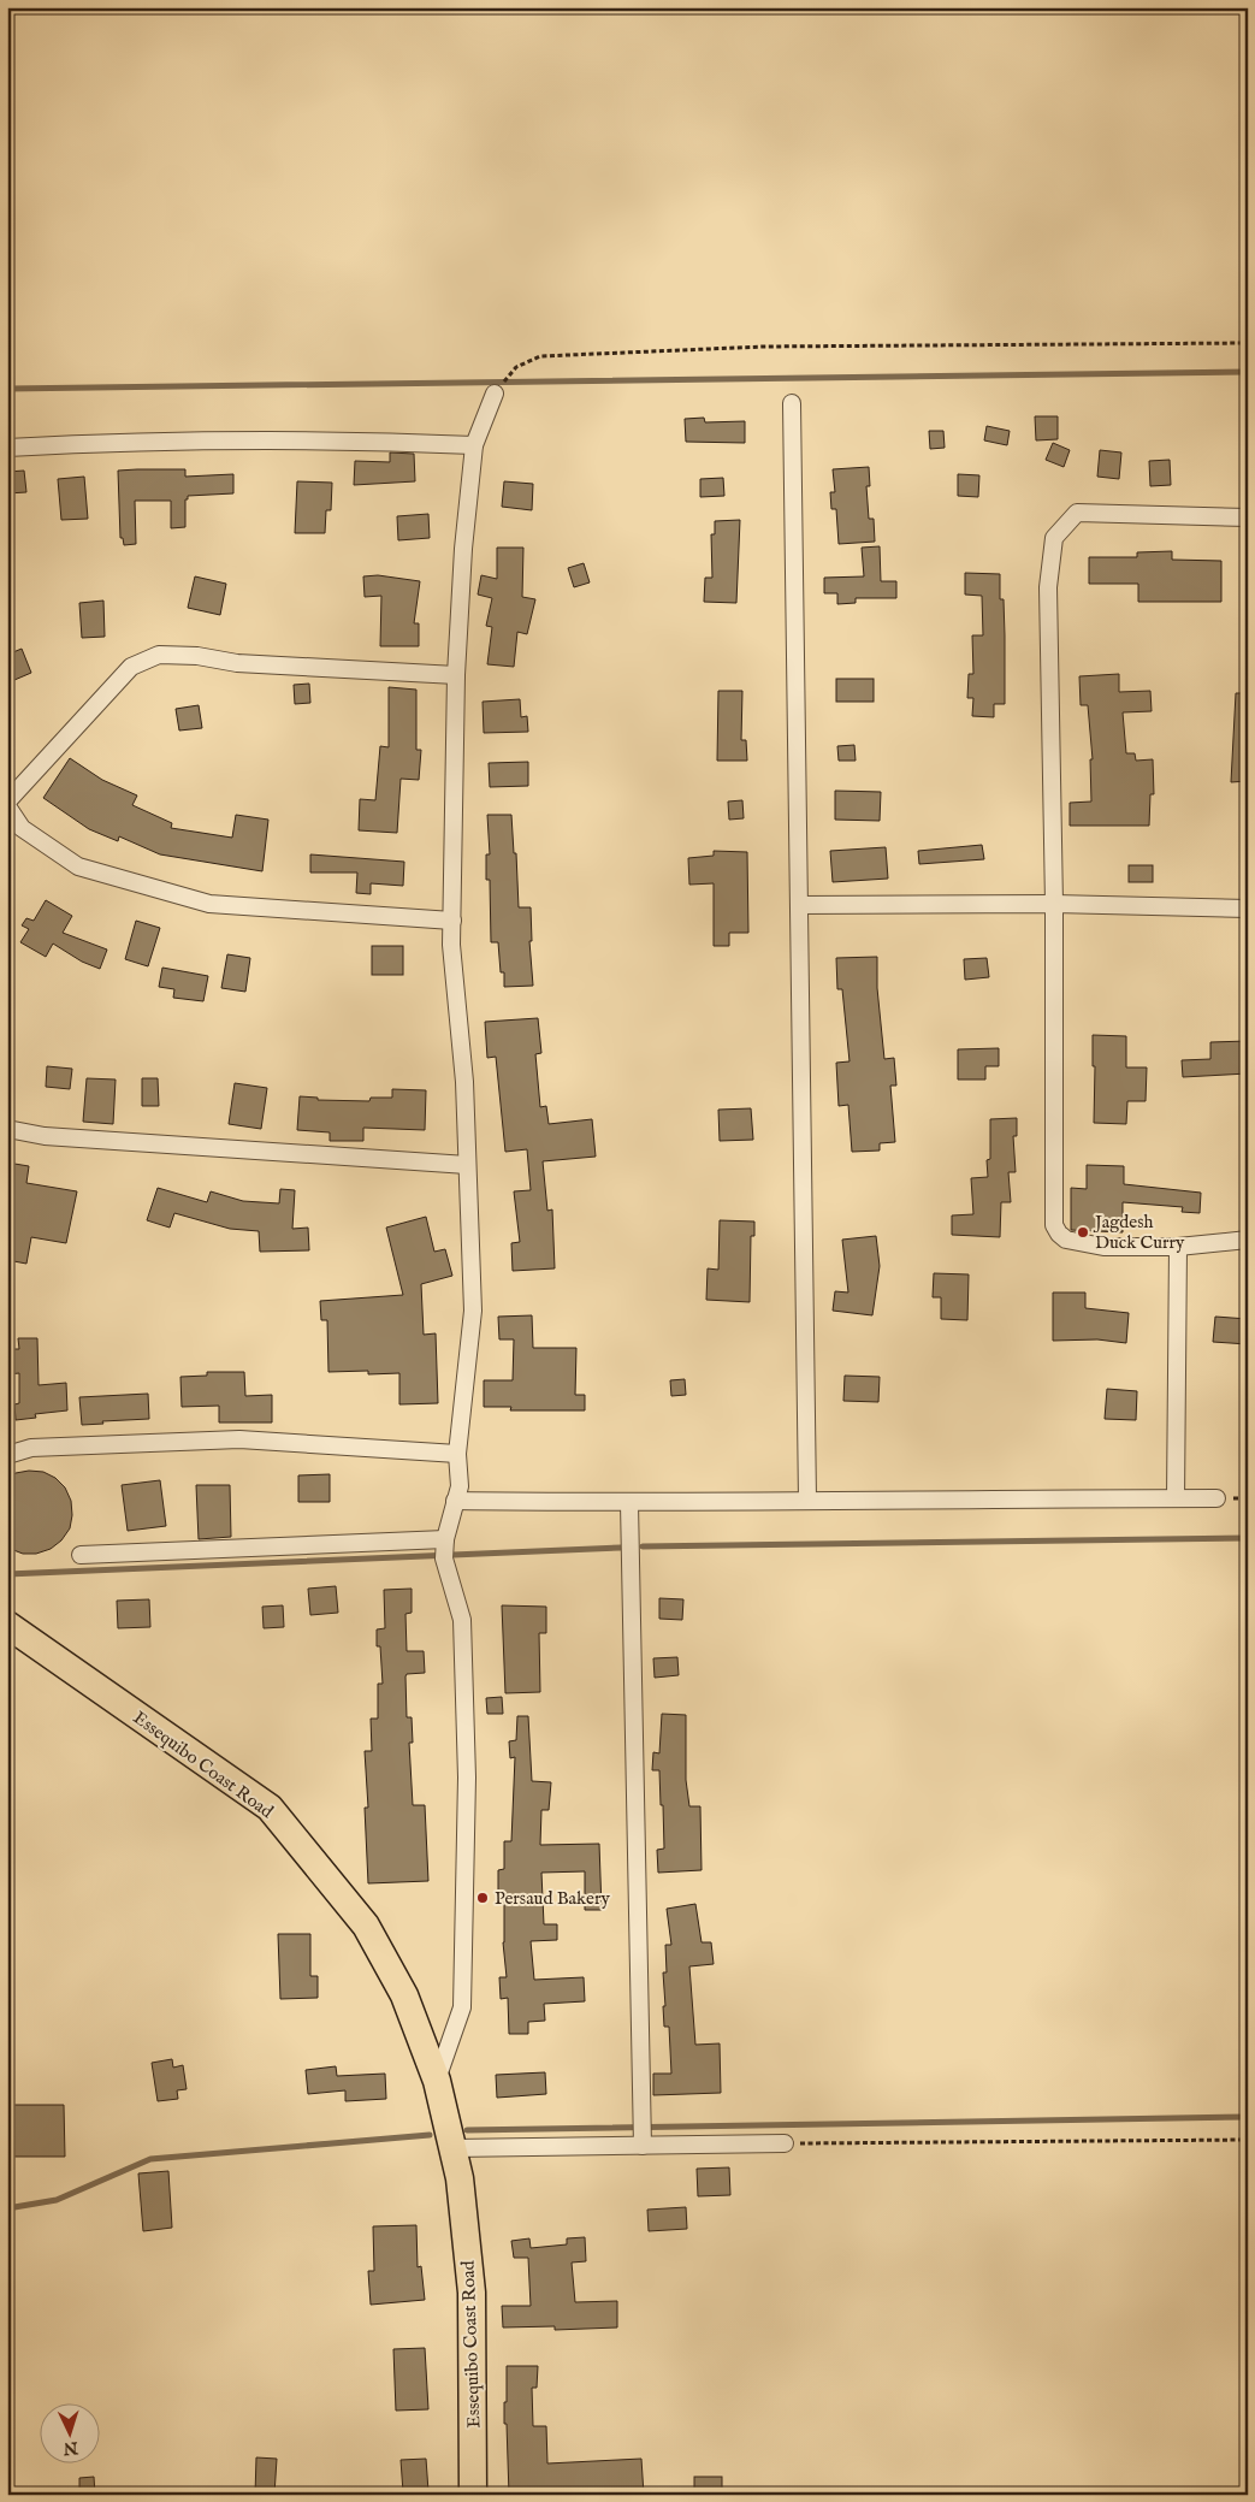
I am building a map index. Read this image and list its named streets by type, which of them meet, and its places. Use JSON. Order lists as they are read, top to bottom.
{
  "streets": {
    "main road": ["Essequibo Coast Road"]
  },
  "places": ["Jagdesh Duck Curry", "Persaud Bakery"],
  "north": "bottom"
}
